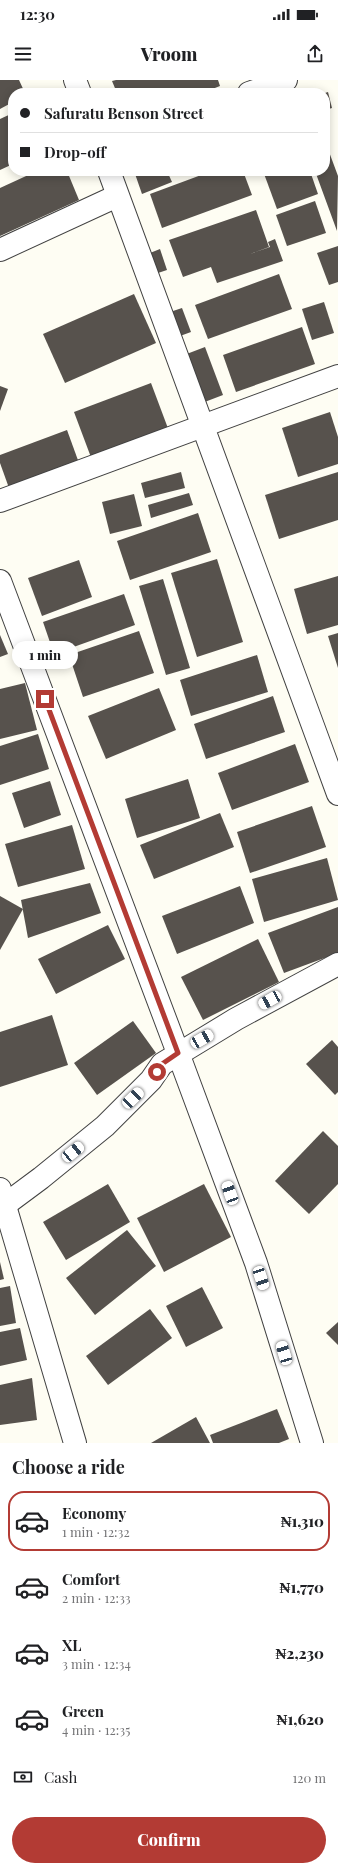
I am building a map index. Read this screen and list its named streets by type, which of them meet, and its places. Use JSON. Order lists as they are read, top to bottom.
{
  "page": {
    "status": "12:30",
    "header": "Vroom",
    "banner": ["Safuratu Benson Street", "Drop-off"],
    "bubble": "1 min",
    "heading": "Choose a ride",
    "list": [
      {
        "name": "Economy",
        "note": "1 min · 12:32",
        "value": "₦1,310"
      },
      {
        "name": "Comfort",
        "note": "2 min · 12:33",
        "value": "₦1,770"
      },
      {
        "name": "XL",
        "note": "3 min · 12:34",
        "value": "₦2,230"
      },
      {
        "name": "Green",
        "note": "4 min · 12:35",
        "value": "₦1,620"
      }
    ],
    "pay": ["Cash", "120 m"],
    "buttons": "Confirm"
  }
}
